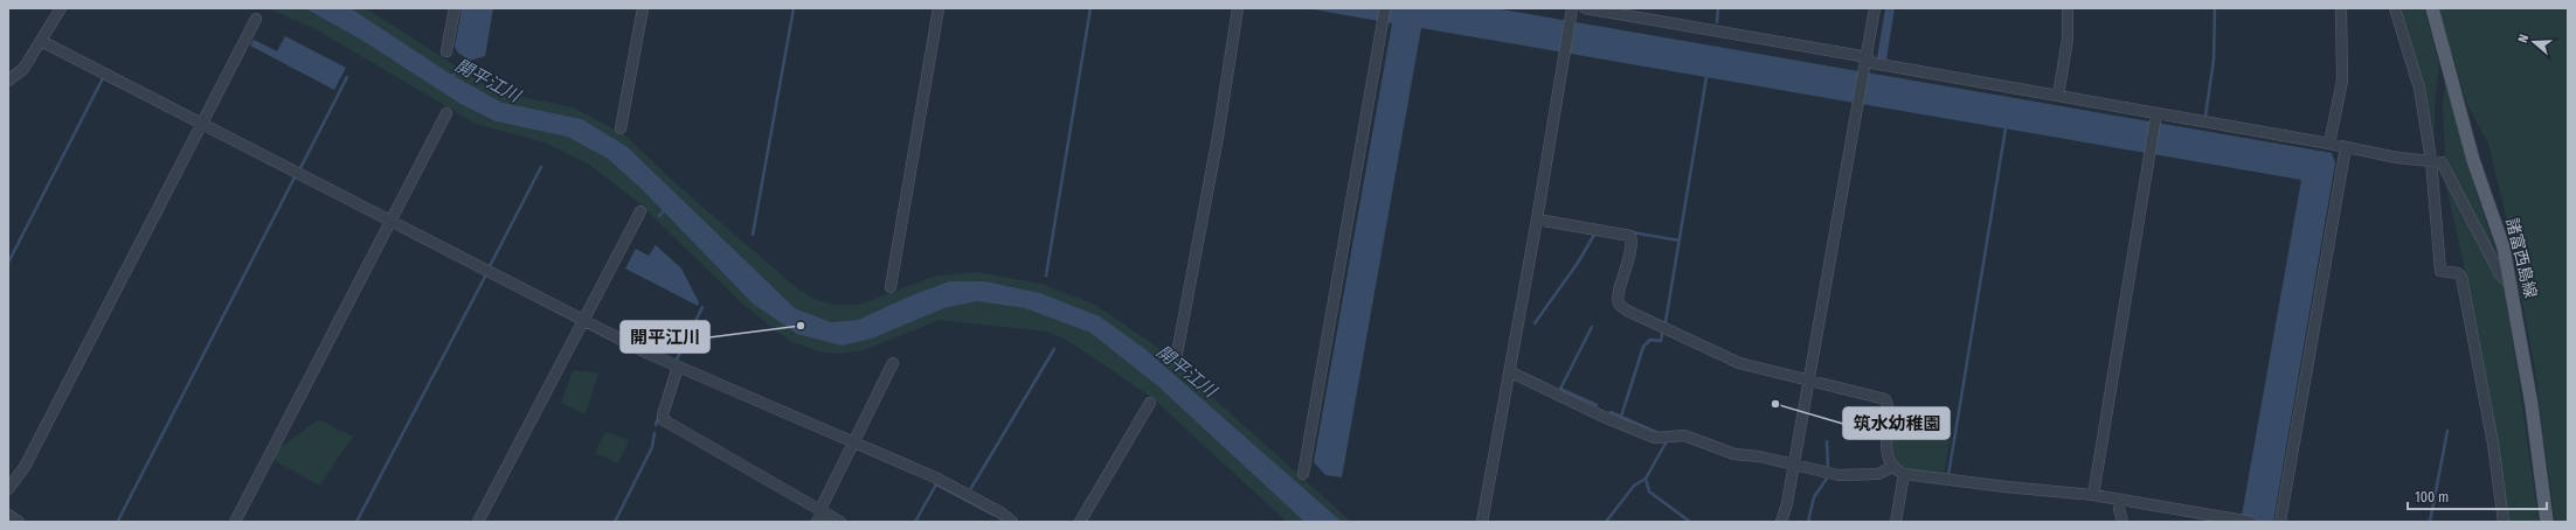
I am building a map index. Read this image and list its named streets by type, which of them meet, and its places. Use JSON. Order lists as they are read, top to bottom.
{
  "streets": {
    "main road": ["諸富西島線"]
  },
  "water": ["開平江川"],
  "places": ["開平江川", "筑水幼稚園"],
  "scale_bar": "100 m",
  "north": "left"
}
